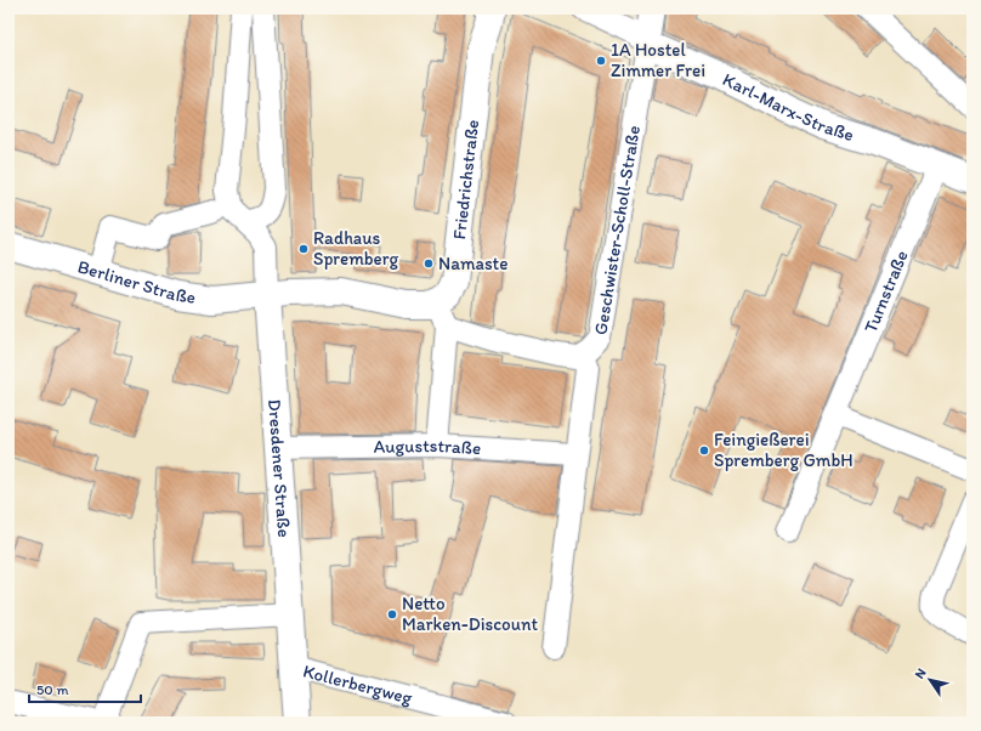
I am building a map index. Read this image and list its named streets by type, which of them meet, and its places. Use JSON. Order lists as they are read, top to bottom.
{
  "streets": {
    "main road": [
      "Karl-Marx-Straße",
      "Friedrichstraße",
      "Geschwister-Scholl-Straße",
      "Berliner Straße",
      "Dresdener Straße"
    ],
    "street": ["Turnstraße", "Auguststraße", "Kollerbergweg"]
  },
  "crossings": [
    ["Karl-Marx-Straße", "Geschwister-Scholl-Straße"],
    ["Karl-Marx-Straße", "Turnstraße"],
    ["Geschwister-Scholl-Straße", "Auguststraße"],
    ["Berliner Straße", "Dresdener Straße"],
    ["Auguststraße", "Dresdener Straße"],
    ["Dresdener Straße", "Kollerbergweg"]
  ],
  "places": [
    "1A Hostel Zimmer Frei",
    "Radhaus Spremberg",
    "Namaste",
    "Feingießerei Spremberg GmbH",
    "Netto Marken-Discount"
  ],
  "scale_bar": "50 m",
  "north": "top left"
}
